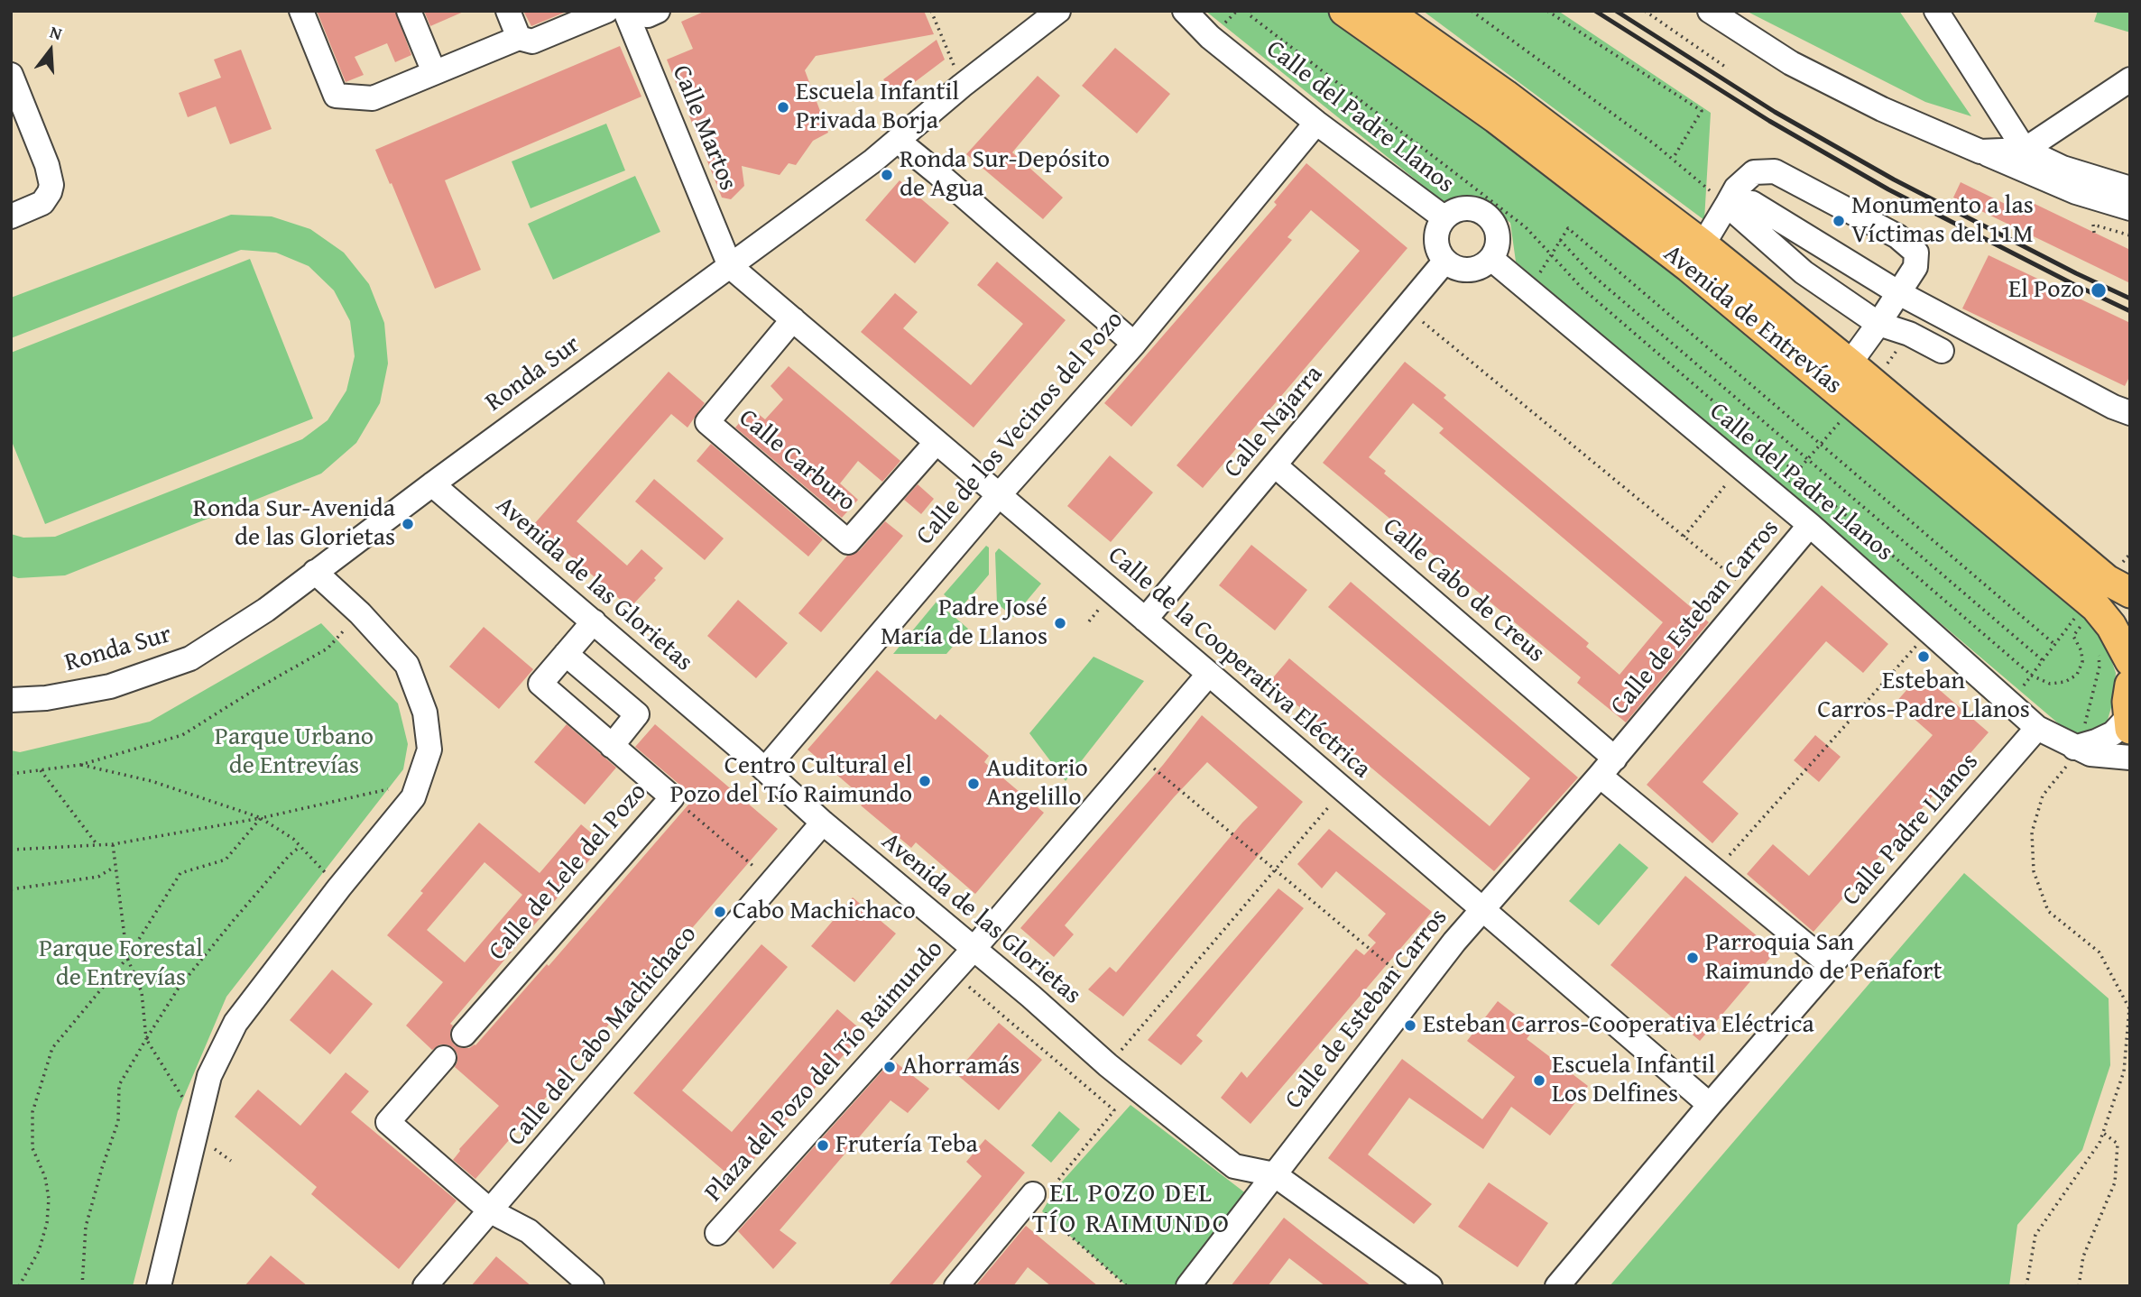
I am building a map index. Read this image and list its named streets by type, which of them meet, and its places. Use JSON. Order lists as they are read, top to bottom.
{
  "streets": {
    "main road": ["Avenida de Entrevías"],
    "street": [
      "Calle del Padre Llanos",
      "Calle Martos",
      "Ronda Sur",
      "Calle Najarra",
      "Calle de los Vecinos del Pozo",
      "Calle Carburo",
      "Avenida de las Glorietas",
      "Calle Cabo de Creus",
      "Calle de Esteban Carros",
      "Calle de la Cooperativa Eléctrica",
      "Calle Padre Llanos",
      "Calle de Lele del Pozo",
      "Calle del Cabo Machichaco",
      "Plaza del Pozo del Tío Raimundo"
    ]
  },
  "crossings": [
    ["Calle del Padre Llanos", "Calle Najarra"],
    ["Calle del Padre Llanos", "Calle de los Vecinos del Pozo"],
    ["Calle del Padre Llanos", "Calle de Esteban Carros"],
    ["Calle del Padre Llanos", "Calle Padre Llanos"],
    ["Calle Martos", "Ronda Sur"],
    ["Calle Martos", "Calle de la Cooperativa Eléctrica"],
    ["Ronda Sur", "Avenida de las Glorietas"],
    ["Ronda Sur", "Calle de la Cooperativa Eléctrica"],
    ["Calle Najarra", "Calle Cabo de Creus"],
    ["Calle Najarra", "Calle de la Cooperativa Eléctrica"],
    ["Calle de los Vecinos del Pozo", "Avenida de las Glorietas"],
    ["Calle de los Vecinos del Pozo", "Calle de la Cooperativa Eléctrica"],
    ["Calle Carburo", "Calle de la Cooperativa Eléctrica"],
    ["Avenida de las Glorietas", "Calle de Esteban Carros"],
    ["Avenida de las Glorietas", "Calle de Lele del Pozo"],
    ["Avenida de las Glorietas", "Calle del Cabo Machichaco"],
    ["Avenida de las Glorietas", "Plaza del Pozo del Tío Raimundo"],
    ["Calle Cabo de Creus", "Calle de Esteban Carros"],
    ["Calle de Esteban Carros", "Calle de la Cooperativa Eléctrica"],
    ["Calle de la Cooperativa Eléctrica", "Calle Padre Llanos"],
    ["Calle de la Cooperativa Eléctrica", "Plaza del Pozo del Tío Raimundo"]
  ],
  "districts": ["EL POZO DEL TÍO RAIMUNDO"],
  "parks": ["Parque Urbano de Entrevías", "Parque Forestal de Entrevías"],
  "places": [
    "Escuela Infantil Privada Borja",
    "Ronda Sur-Depósito de Agua",
    "Monumento a las Víctimas del 11M",
    "El Pozo",
    "Ronda Sur-Avenida de las Glorietas",
    "Padre José María de Llanos",
    "Esteban Carros-Padre Llanos",
    "Centro Cultural el Pozo del Tío Raimundo",
    "Auditorio Angelillo",
    "Cabo Machichaco",
    "Parroquia San Raimundo de Peñafort",
    "Esteban Carros-Cooperativa Eléctrica",
    "Ahorramás",
    "Escuela Infantil Los Delfines",
    "Frutería Teba"
  ],
  "north": "top"
}
